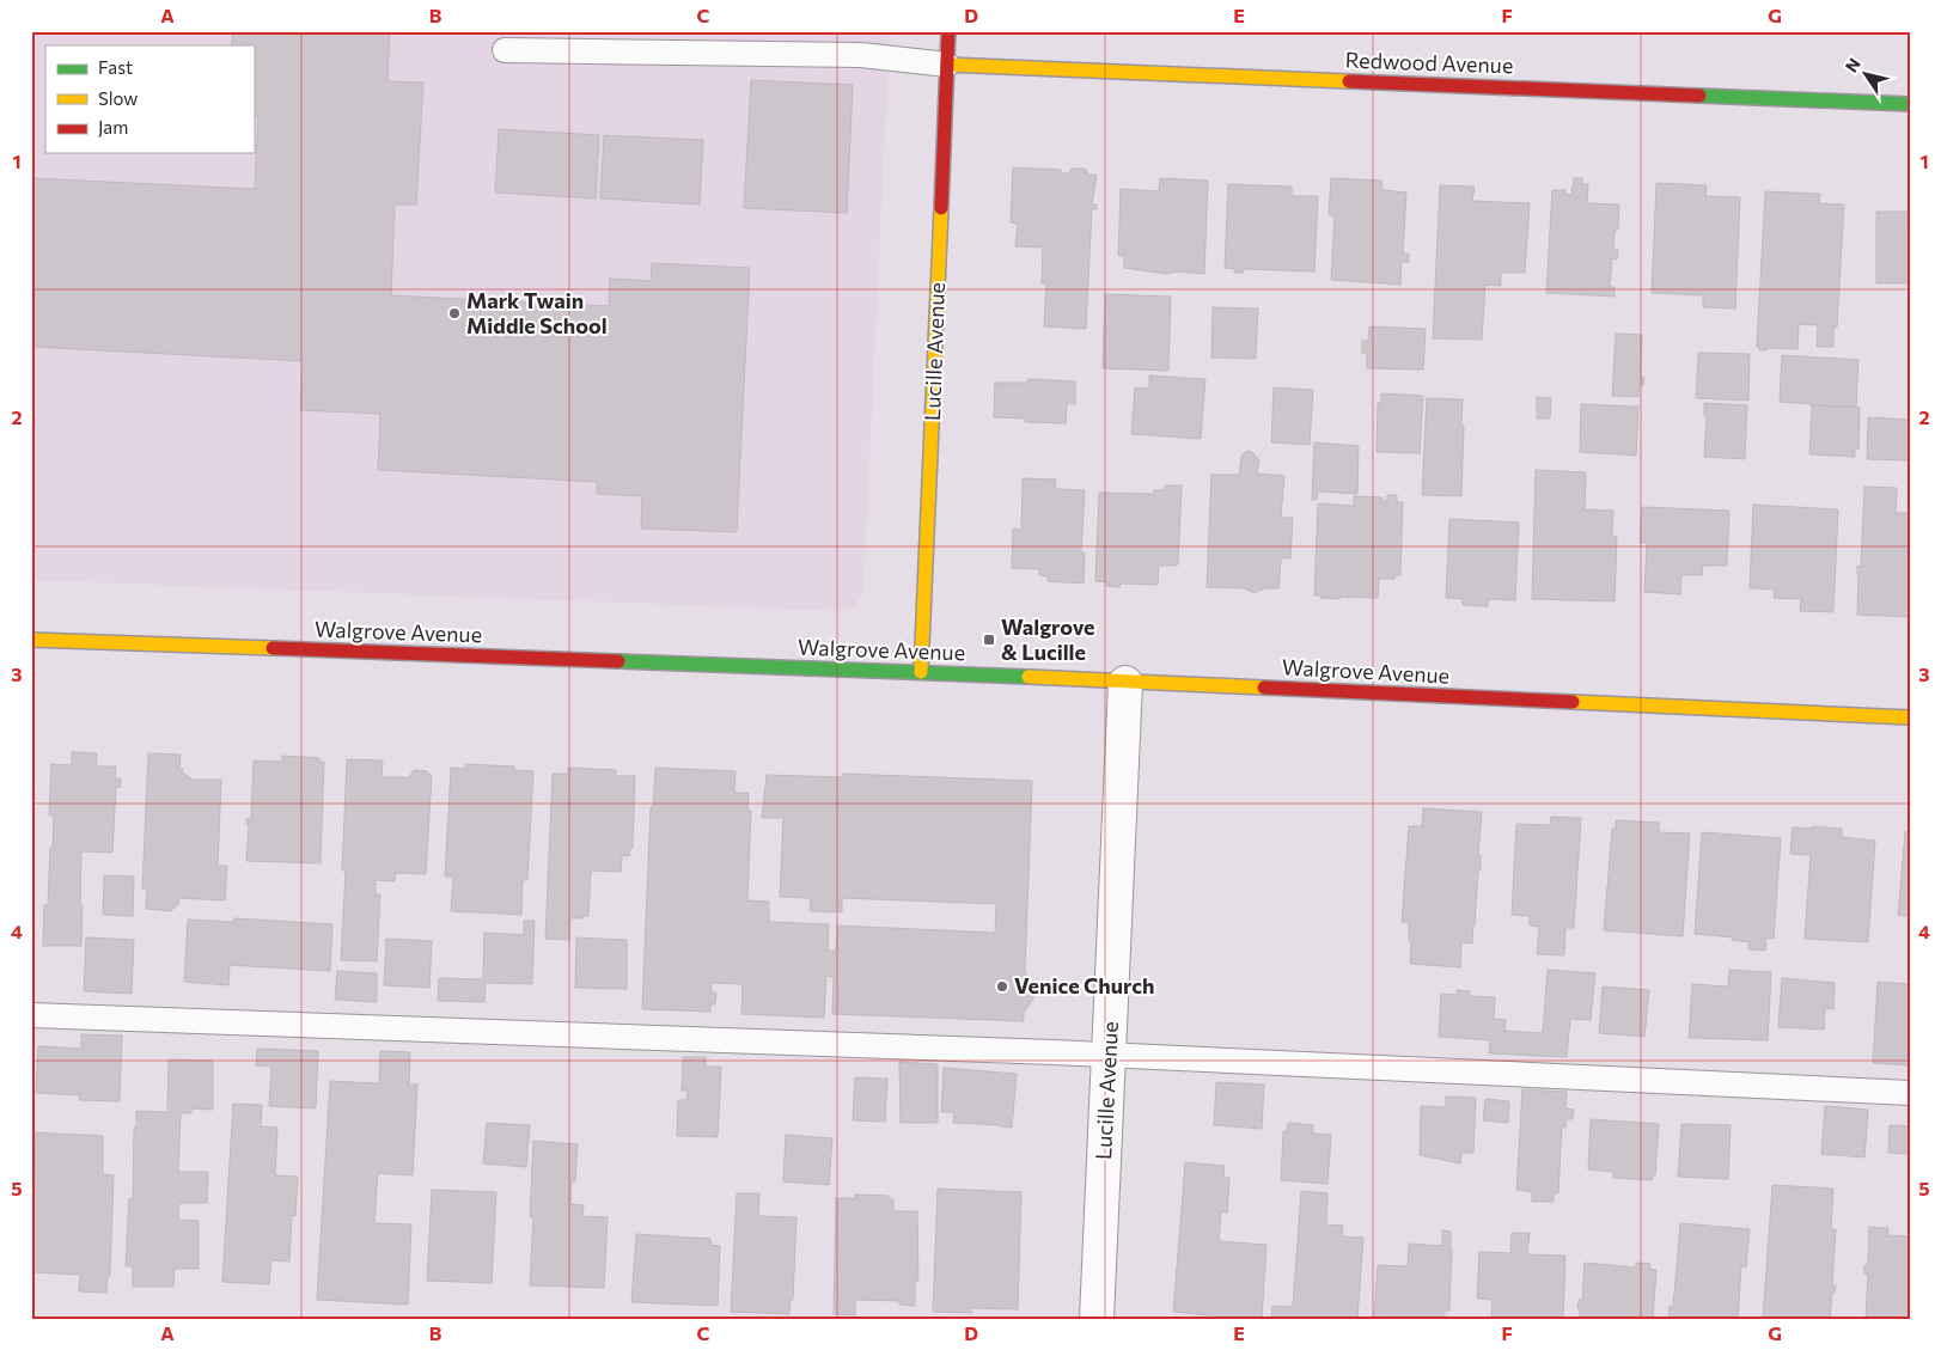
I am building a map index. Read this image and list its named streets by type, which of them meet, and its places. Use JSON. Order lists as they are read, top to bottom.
{
  "streets": {
    "street": ["Redwood Avenue", "Lucille Avenue", "Walgrove Avenue"]
  },
  "crossings": [
    ["Redwood Avenue", "Lucille Avenue"],
    ["Lucille Avenue", "Walgrove Avenue"]
  ],
  "places": {
    "other": ["Mark Twain Middle School", "Venice Church"],
    "transit": ["Walgrove & Lucille"]
  },
  "legend": ["Fast", "Slow", "Jam"],
  "north": "top left",
  "grid": {
    "columns": [
      "A",
      "B",
      "C",
      "D",
      "E",
      "F",
      "G"
    ],
    "rows": [
      "1",
      "2",
      "3",
      "4",
      "5"
    ]
  }
}
